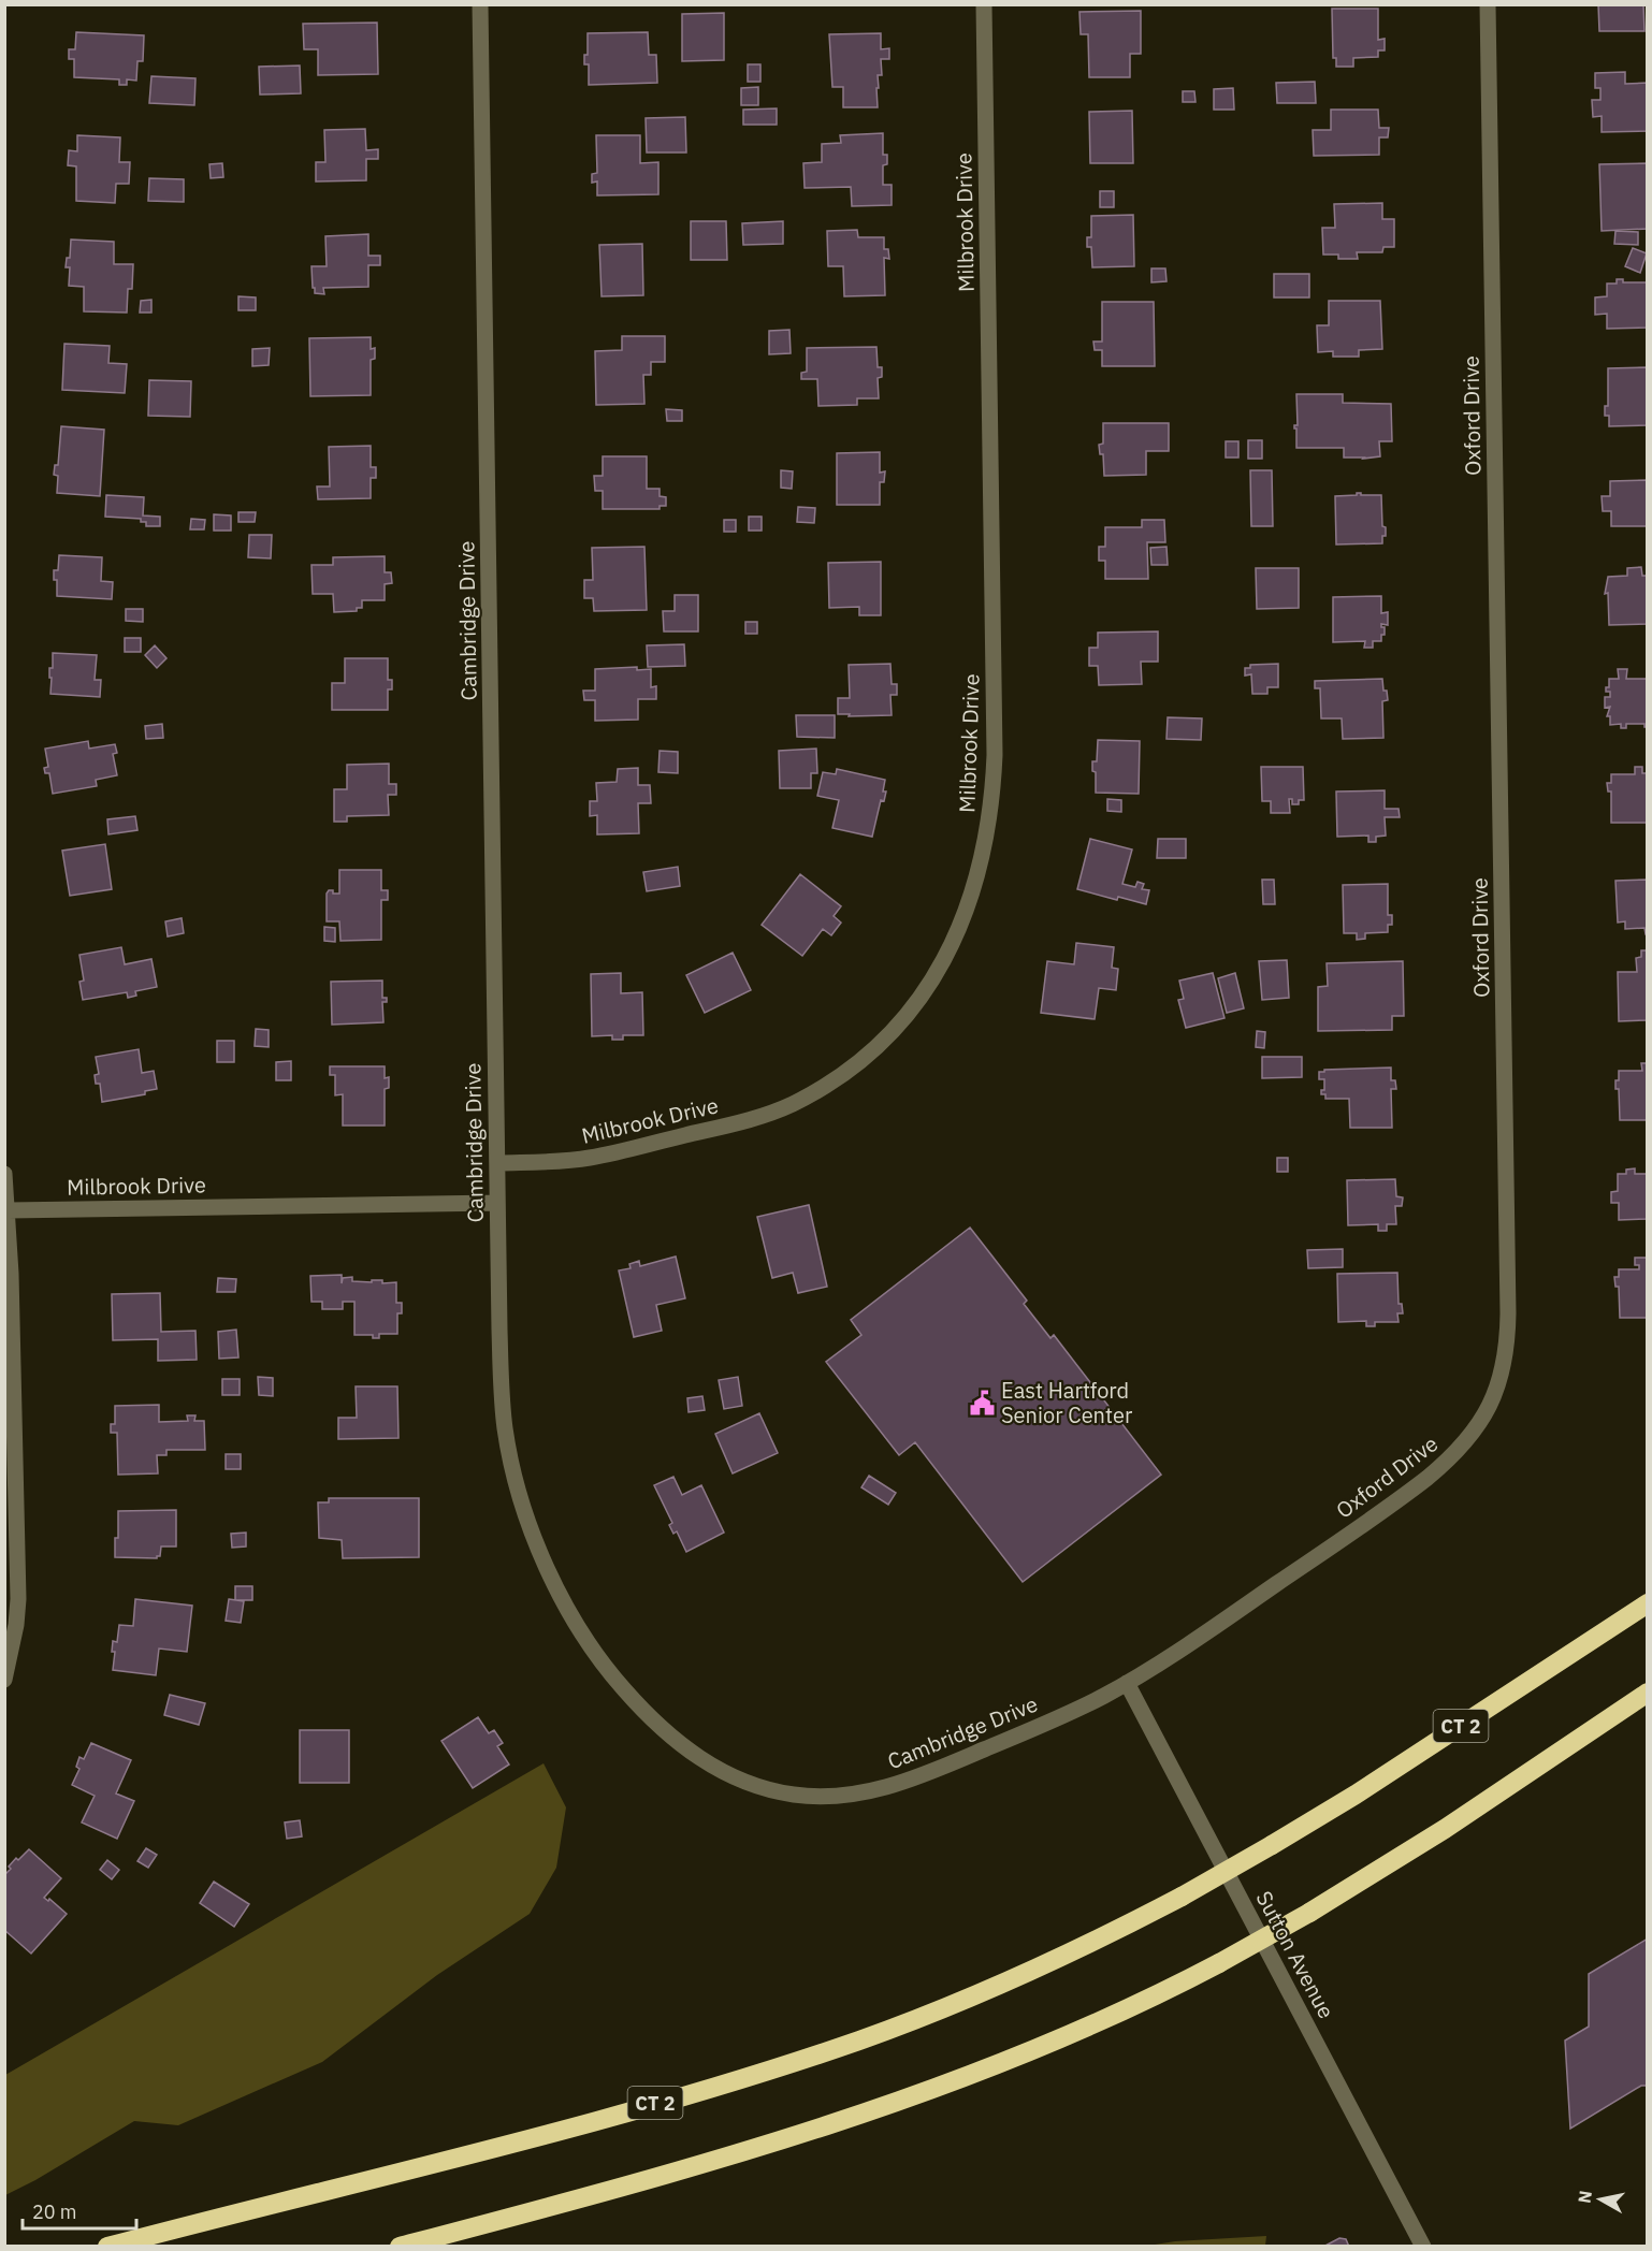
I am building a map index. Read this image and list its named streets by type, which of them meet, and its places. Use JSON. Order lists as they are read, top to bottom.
{
  "streets": {
    "highway": ["CT 2"],
    "street": [
      "Milbrook Drive",
      "Oxford Drive",
      "Cambridge Drive",
      "Sutton Avenue"
    ]
  },
  "crossings": [
    ["Milbrook Drive", "Cambridge Drive"],
    ["Oxford Drive", "Cambridge Drive"],
    ["Oxford Drive", "Sutton Avenue"],
    ["Cambridge Drive", "Sutton Avenue"]
  ],
  "places": {
    "public building": ["East Hartford Senior Center"]
  },
  "scale_bar": "20 m",
  "north": "left"
}
